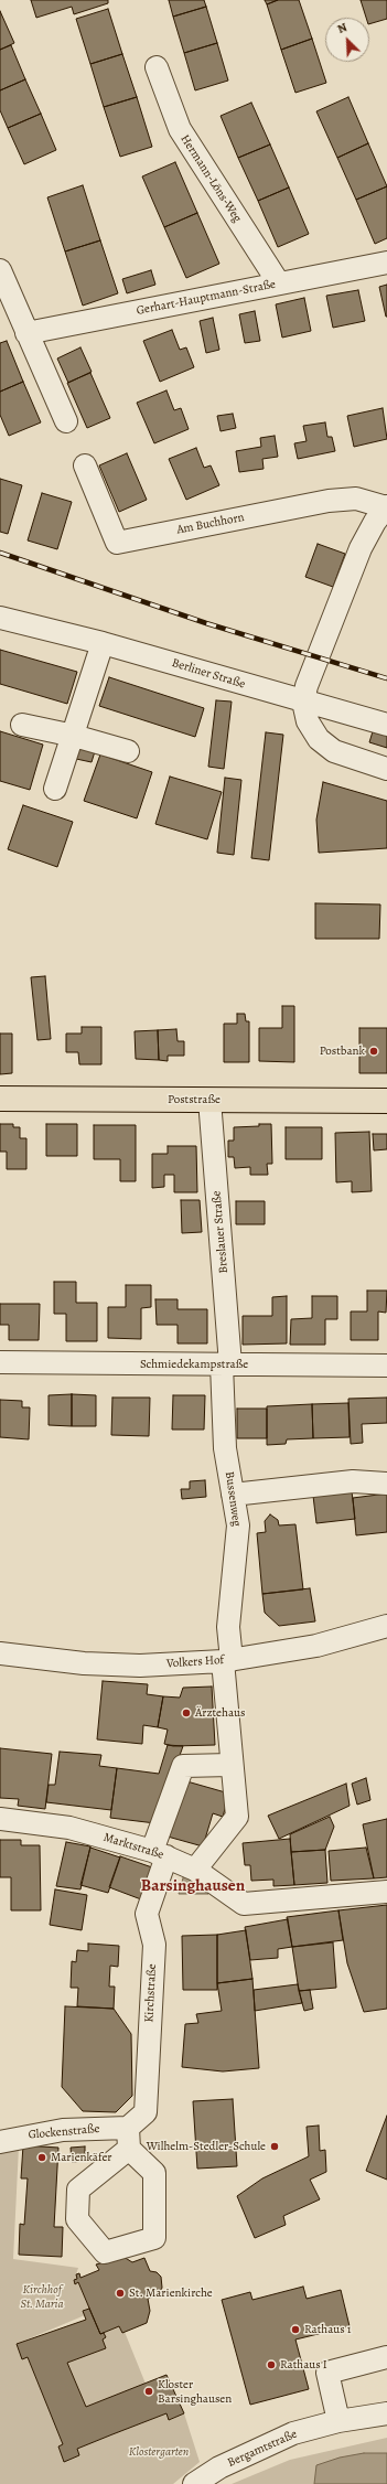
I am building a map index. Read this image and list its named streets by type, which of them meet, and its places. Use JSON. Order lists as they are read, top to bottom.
{
  "streets": {
    "main road": ["Poststraße"],
    "street": [
      "Hermann-Löns-Weg",
      "Gerhart-Hauptmann-Straße",
      "Am Buchhorn",
      "Berliner Straße",
      "Breslauer Straße",
      "Schmiedekampstraße",
      "Bussenweg",
      "Volkers Hof",
      "Marktstraße",
      "Kirchstraße",
      "Glockenstraße",
      "Bergamtstraße"
    ]
  },
  "crossings": [
    ["Hermann-Löns-Weg", "Gerhart-Hauptmann-Straße"],
    ["Am Buchhorn", "Berliner Straße"],
    ["Poststraße", "Breslauer Straße"],
    ["Breslauer Straße", "Schmiedekampstraße"],
    ["Breslauer Straße", "Bussenweg"],
    ["Schmiedekampstraße", "Bussenweg"],
    ["Bussenweg", "Volkers Hof"],
    ["Bussenweg", "Marktstraße"],
    ["Bussenweg", "Kirchstraße"],
    ["Marktstraße", "Kirchstraße"],
    ["Kirchstraße", "Glockenstraße"]
  ],
  "districts": ["Barsinghausen"],
  "parks": ["Kirchhof St. Maria", "Klostergarten"],
  "places": [
    "Postbank",
    "Ärztehaus",
    "Wilhelm-Stedler-Schule",
    "Marienkäfer",
    "St. Marienkirche",
    "Rathaus 1",
    "Rathaus I",
    "Kloster Barsinghausen"
  ],
  "north": "top left"
}
